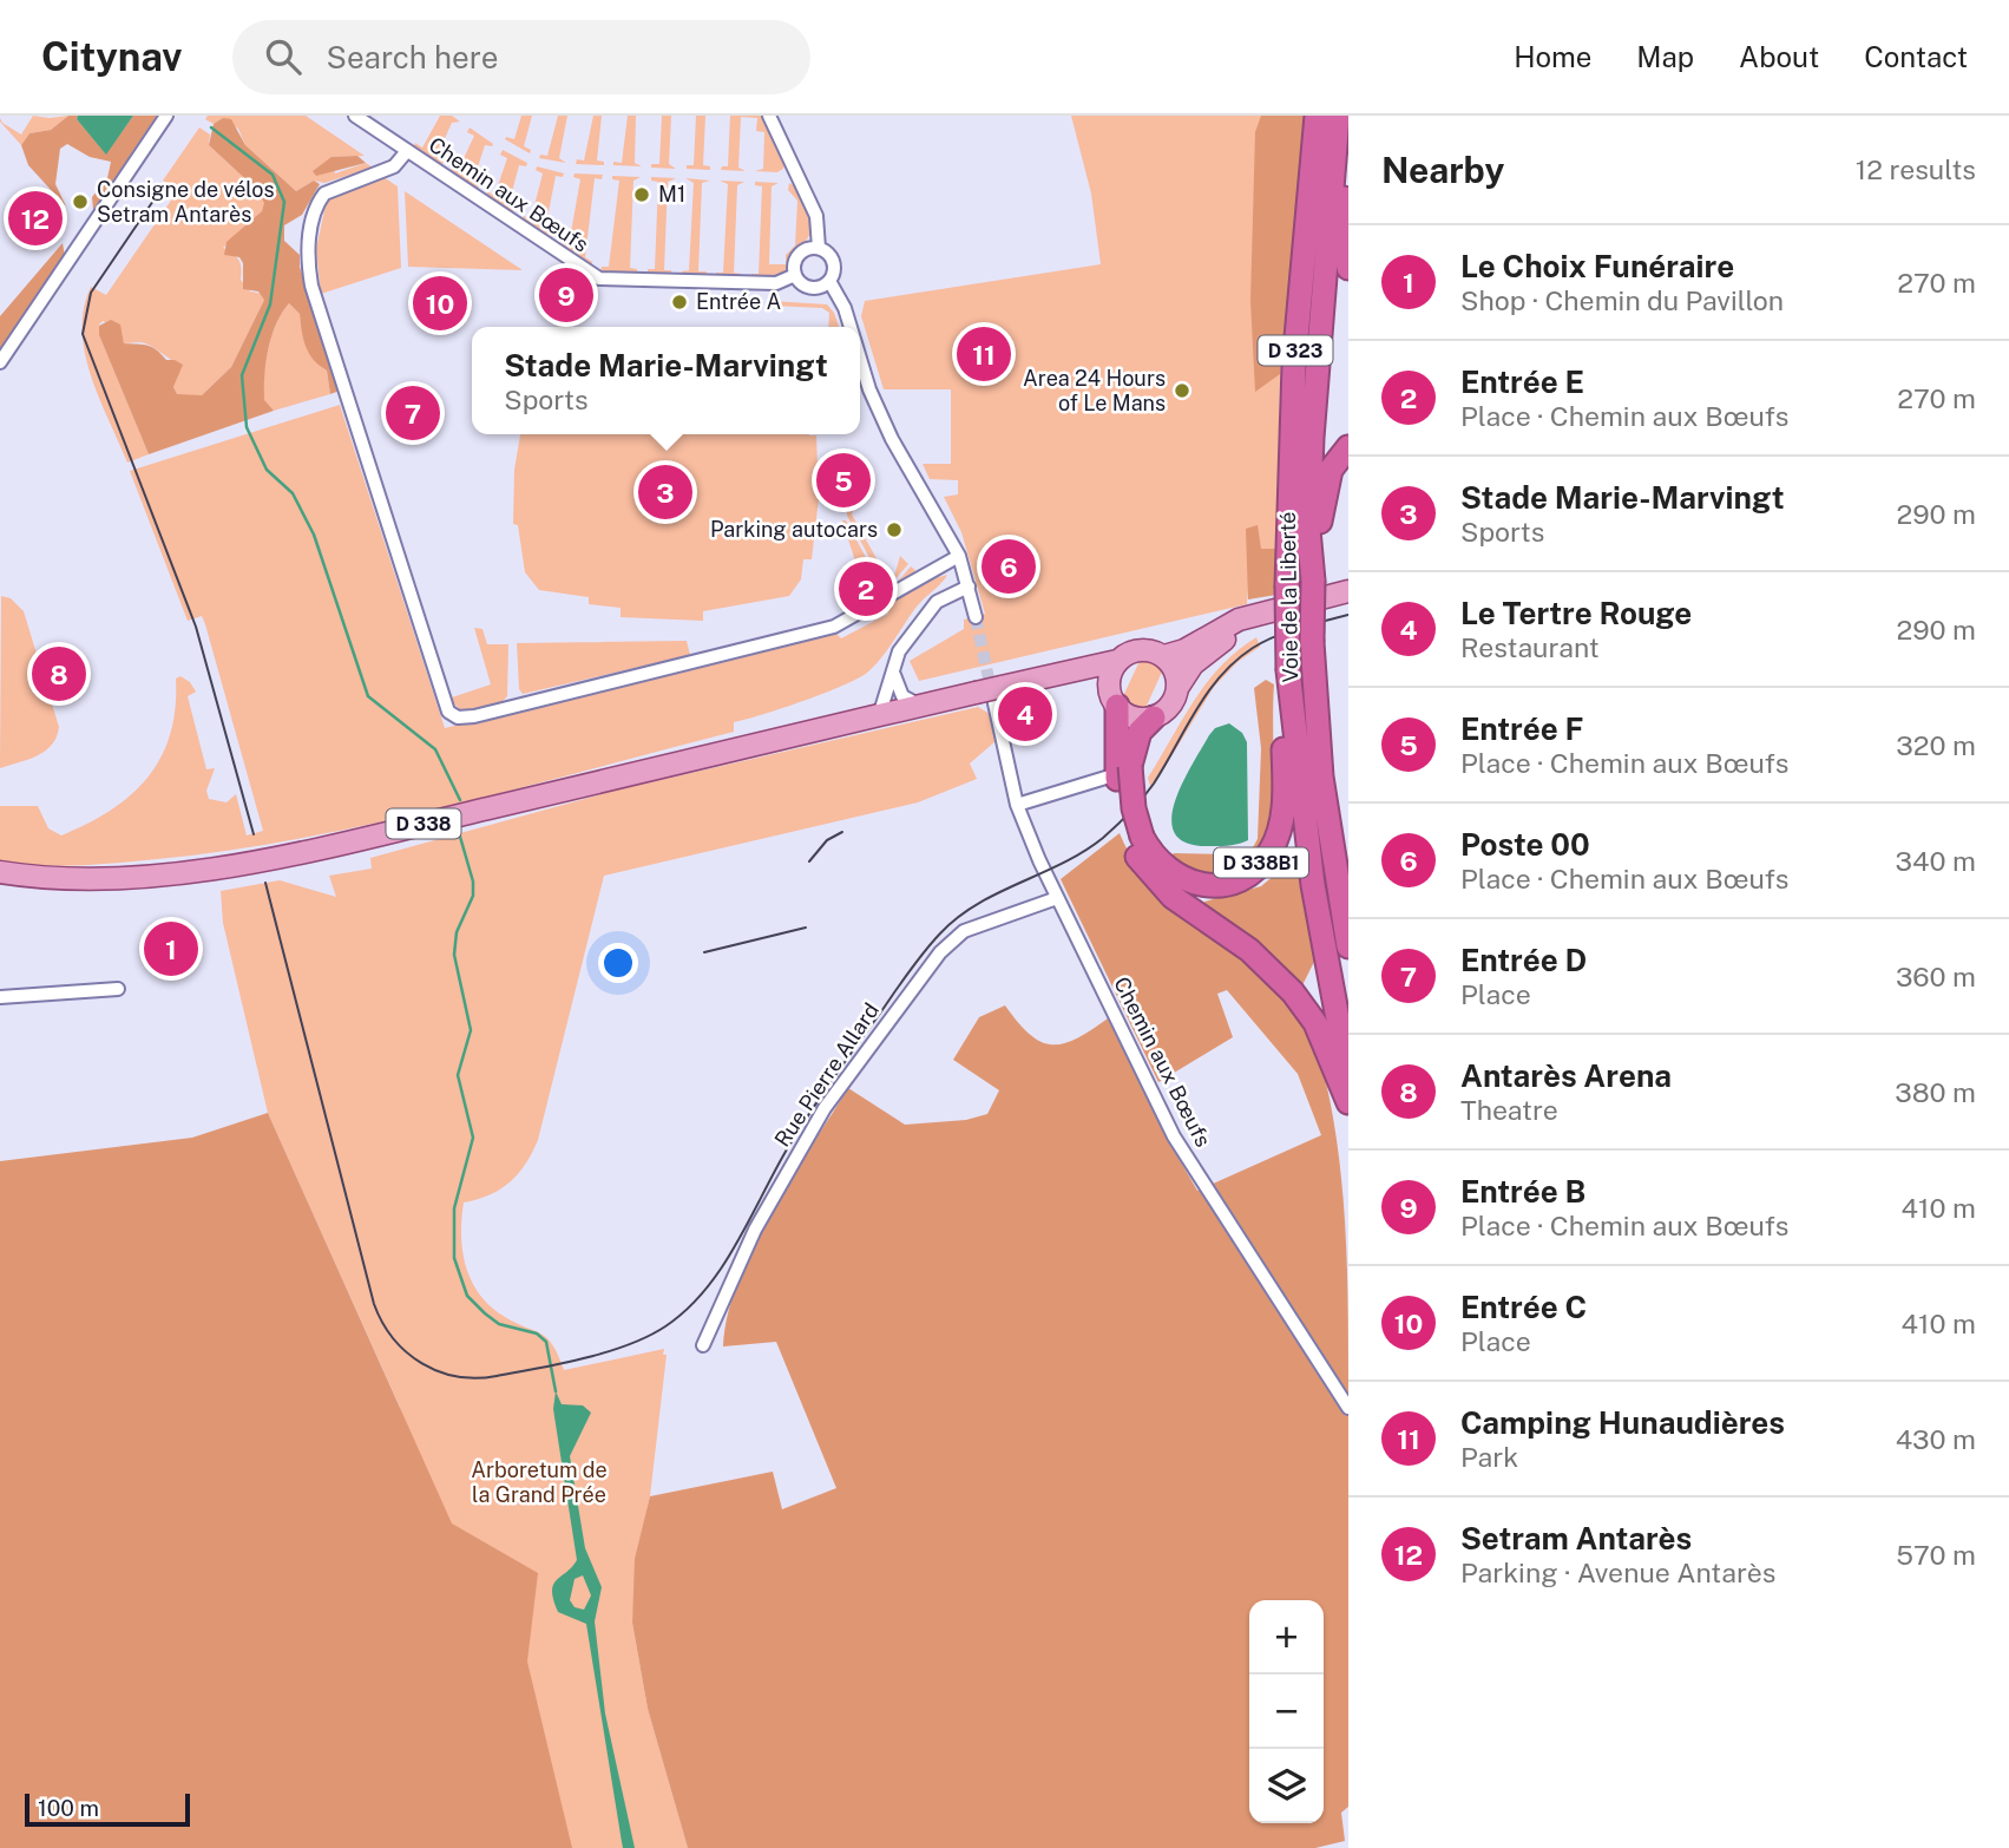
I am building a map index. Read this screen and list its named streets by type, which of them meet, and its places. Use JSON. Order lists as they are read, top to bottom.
{
  "streets": {
    "highway": ["D 323", "Voie de la Liberté", "D 338B1"],
    "main road": ["D 338"],
    "street": ["Chemin aux Bœufs", "Rue Pierre Allard"]
  },
  "crossings": [
    ["Chemin aux Bœufs", "D 338"],
    ["Chemin aux Bœufs", "Rue Pierre Allard"],
    ["Voie de la Liberté", "D 338B1"]
  ],
  "parks": ["Arboretum de la Grand Prée"],
  "places": [
    "M1",
    "Consigne de vélos Setram Antarès",
    "Entrée A",
    "Area 24 Hours of Le Mans",
    "Parking autocars"
  ],
  "scale_bar": "100 m",
  "page": {
    "header": "Citynav",
    "search": "Search here",
    "nav": [
      "Home",
      "Map",
      "About",
      "Contact"
    ],
    "heading": ["Nearby", "12 results"],
    "pins": [
      "12",
      "9",
      "10",
      "11",
      "7",
      "5",
      "3",
      "6",
      "2",
      "8",
      "4",
      "1"
    ],
    "list": [
      {
        "mark": "1",
        "name": "Le Choix Funéraire",
        "note": "Shop · Chemin du Pavillon",
        "value": "270 m"
      },
      {
        "mark": "2",
        "name": "Entrée E",
        "note": "Place · Chemin aux Bœufs",
        "value": "270 m"
      },
      {
        "mark": "3",
        "name": "Stade Marie-Marvingt",
        "note": "Sports",
        "value": "290 m"
      },
      {
        "mark": "4",
        "name": "Le Tertre Rouge",
        "note": "Restaurant",
        "value": "290 m"
      },
      {
        "mark": "5",
        "name": "Entrée F",
        "note": "Place · Chemin aux Bœufs",
        "value": "320 m"
      },
      {
        "mark": "6",
        "name": "Poste 00",
        "note": "Place · Chemin aux Bœufs",
        "value": "340 m"
      },
      {
        "mark": "7",
        "name": "Entrée D",
        "note": "Place",
        "value": "360 m"
      },
      {
        "mark": "8",
        "name": "Antarès Arena",
        "note": "Theatre",
        "value": "380 m"
      },
      {
        "mark": "9",
        "name": "Entrée B",
        "note": "Place · Chemin aux Bœufs",
        "value": "410 m"
      },
      {
        "mark": "10",
        "name": "Entrée C",
        "note": "Place",
        "value": "410 m"
      },
      {
        "mark": "11",
        "name": "Camping Hunaudières",
        "note": "Park",
        "value": "430 m"
      },
      {
        "mark": "12",
        "name": "Setram Antarès",
        "note": "Parking · Avenue Antarès",
        "value": "570 m"
      }
    ],
    "popup": ["Stade Marie-Marvingt", "Sports"],
    "map_buttons": ["+", "−"],
    "scale": "100 m"
  }
}
